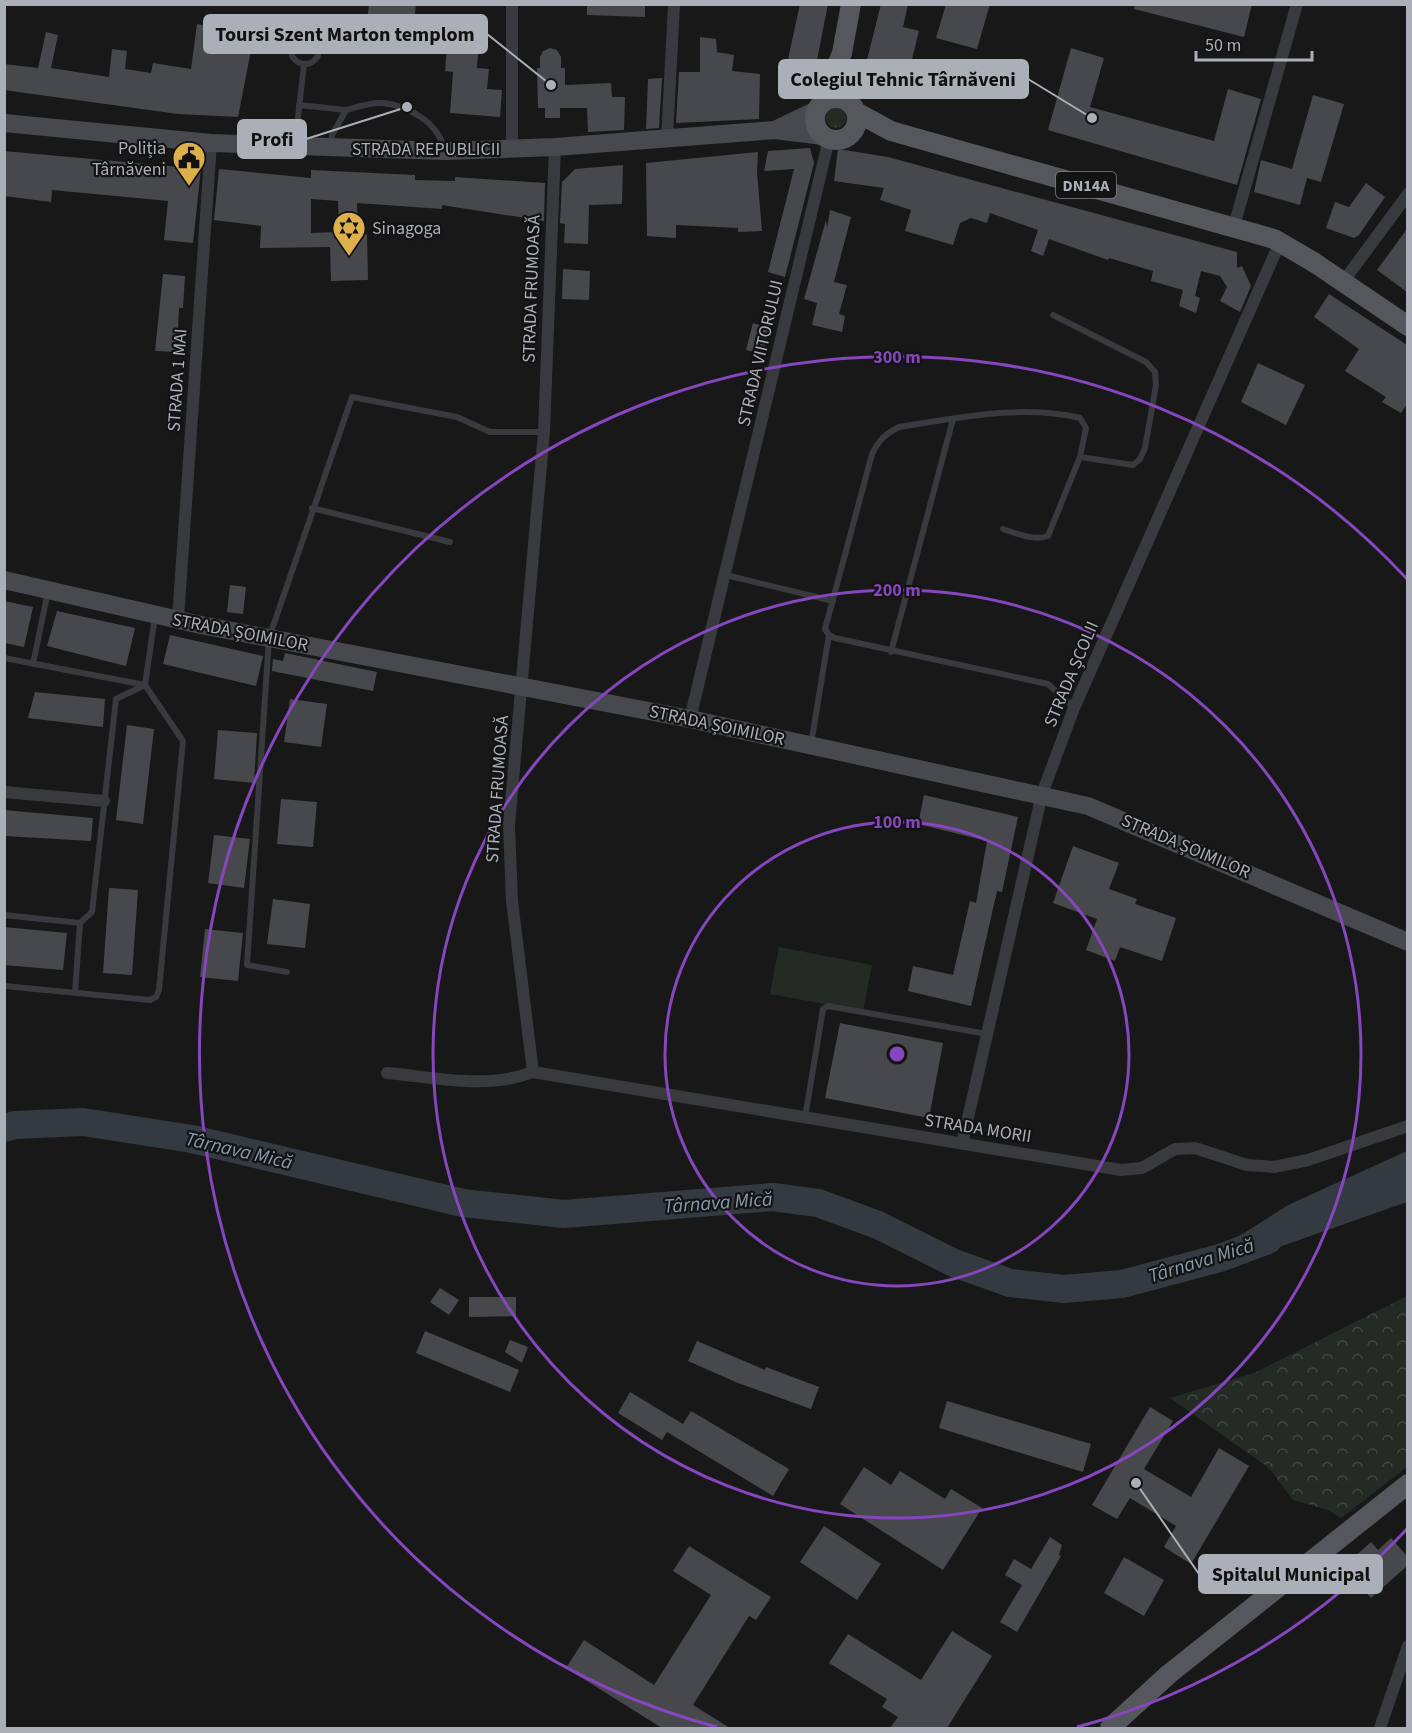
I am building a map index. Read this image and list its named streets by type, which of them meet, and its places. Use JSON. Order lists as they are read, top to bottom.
{
  "streets": {
    "main road": ["STRADA REPUBLICII", "DN14A"],
    "street": [
      "STRADA FRUMOASĂ",
      "STRADA VIITORULUI",
      "STRADA 1 MAI",
      "STRADA ȘOIMILOR",
      "STRADA ȘCOLII",
      "STRADA MORII"
    ]
  },
  "crossings": [
    ["STRADA REPUBLICII", "STRADA FRUMOASĂ"],
    ["STRADA REPUBLICII", "STRADA VIITORULUI"],
    ["STRADA REPUBLICII", "STRADA 1 MAI"],
    ["STRADA REPUBLICII", "STRADA ȘCOLII"],
    ["STRADA FRUMOASĂ", "STRADA ȘOIMILOR"],
    ["STRADA FRUMOASĂ", "STRADA MORII"],
    ["STRADA VIITORULUI", "STRADA ȘOIMILOR"],
    ["STRADA 1 MAI", "STRADA ȘOIMILOR"],
    ["STRADA ȘOIMILOR", "STRADA ȘCOLII"],
    ["STRADA ȘCOLII", "STRADA MORII"]
  ],
  "water": ["Târnava Mică"],
  "places": {
    "other": [
      "Toursi Szent Marton templom",
      "Profi",
      "Colegiul Tehnic Târnăveni",
      "Spitalul Municipal"
    ],
    "public building": ["Poliția Târnăveni"],
    "synagogue": ["Sinagoga"]
  },
  "scale_bar": "50 m",
  "rings": ["300 m", "200 m", "100 m"]
}
